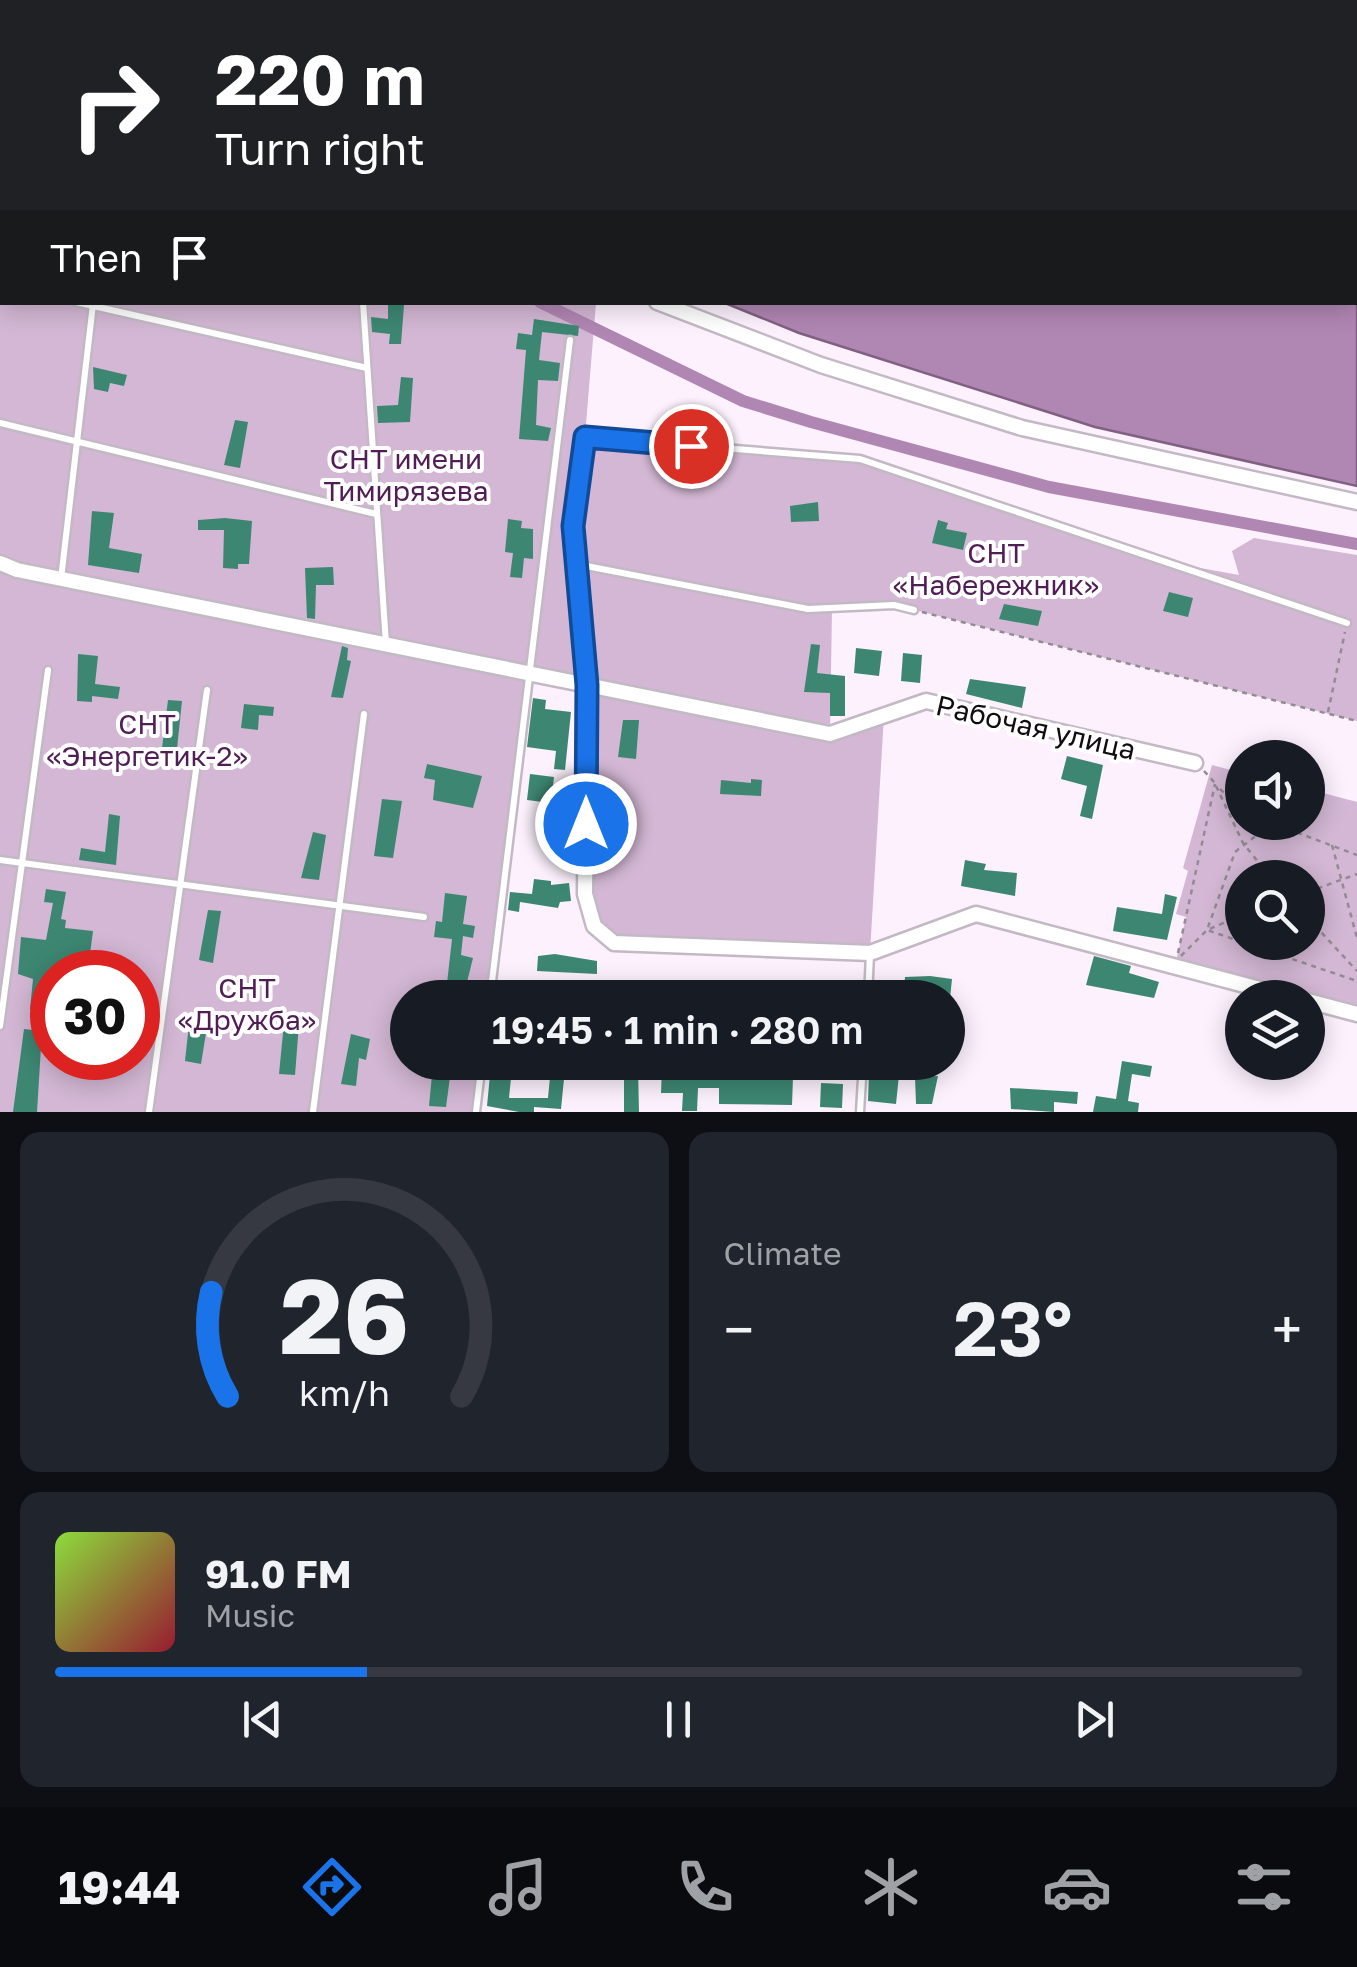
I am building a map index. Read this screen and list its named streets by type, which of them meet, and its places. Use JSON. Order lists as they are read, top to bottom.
{
  "streets": {
    "street": ["Рабочая улица"]
  },
  "parks": [
    "СНТ имени Тимирязева",
    "СНТ «Набережник»",
    "СНТ «Энергетик-2»",
    "СНТ «Дружба»"
  ],
  "page": {
    "turn": ["220 m", "Turn right"],
    "then": "Then",
    "limit": "30",
    "trip": "19:45 · 1 min · 280 m",
    "tile": "Climate",
    "heat": ["−", "23°", "+"],
    "song": ["91.0 FM", "Music"],
    "tabs": "19:44",
    "gauge": ["26", "km/h"]
  }
}
